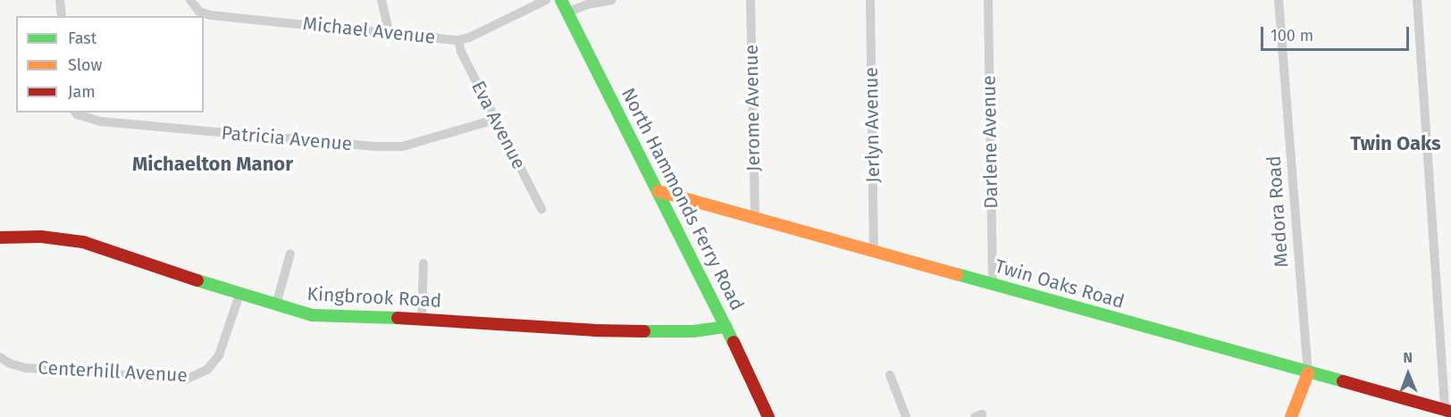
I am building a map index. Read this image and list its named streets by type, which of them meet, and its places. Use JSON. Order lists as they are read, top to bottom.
{
  "streets": {
    "street": [
      "Michael Avenue",
      "Jerome Avenue",
      "Eva Avenue",
      "Jerlyn Avenue",
      "Patricia Avenue",
      "Darlene Avenue",
      "North Hammonds Ferry Road",
      "Medora Road",
      "Twin Oaks Road",
      "Kingbrook Road",
      "Centerhill Avenue"
    ]
  },
  "crossings": [
    ["Michael Avenue", "Eva Avenue"],
    ["Jerome Avenue", "Twin Oaks Road"],
    ["Eva Avenue", "Patricia Avenue"],
    ["Jerlyn Avenue", "Twin Oaks Road"],
    ["Darlene Avenue", "Twin Oaks Road"],
    ["North Hammonds Ferry Road", "Twin Oaks Road"],
    ["North Hammonds Ferry Road", "Kingbrook Road"],
    ["Medora Road", "Twin Oaks Road"],
    ["Kingbrook Road", "Centerhill Avenue"]
  ],
  "districts": ["Twin Oaks", "Michaelton Manor"],
  "legend": ["Fast", "Slow", "Jam"],
  "scale_bar": "100 m",
  "north": "top"
}
